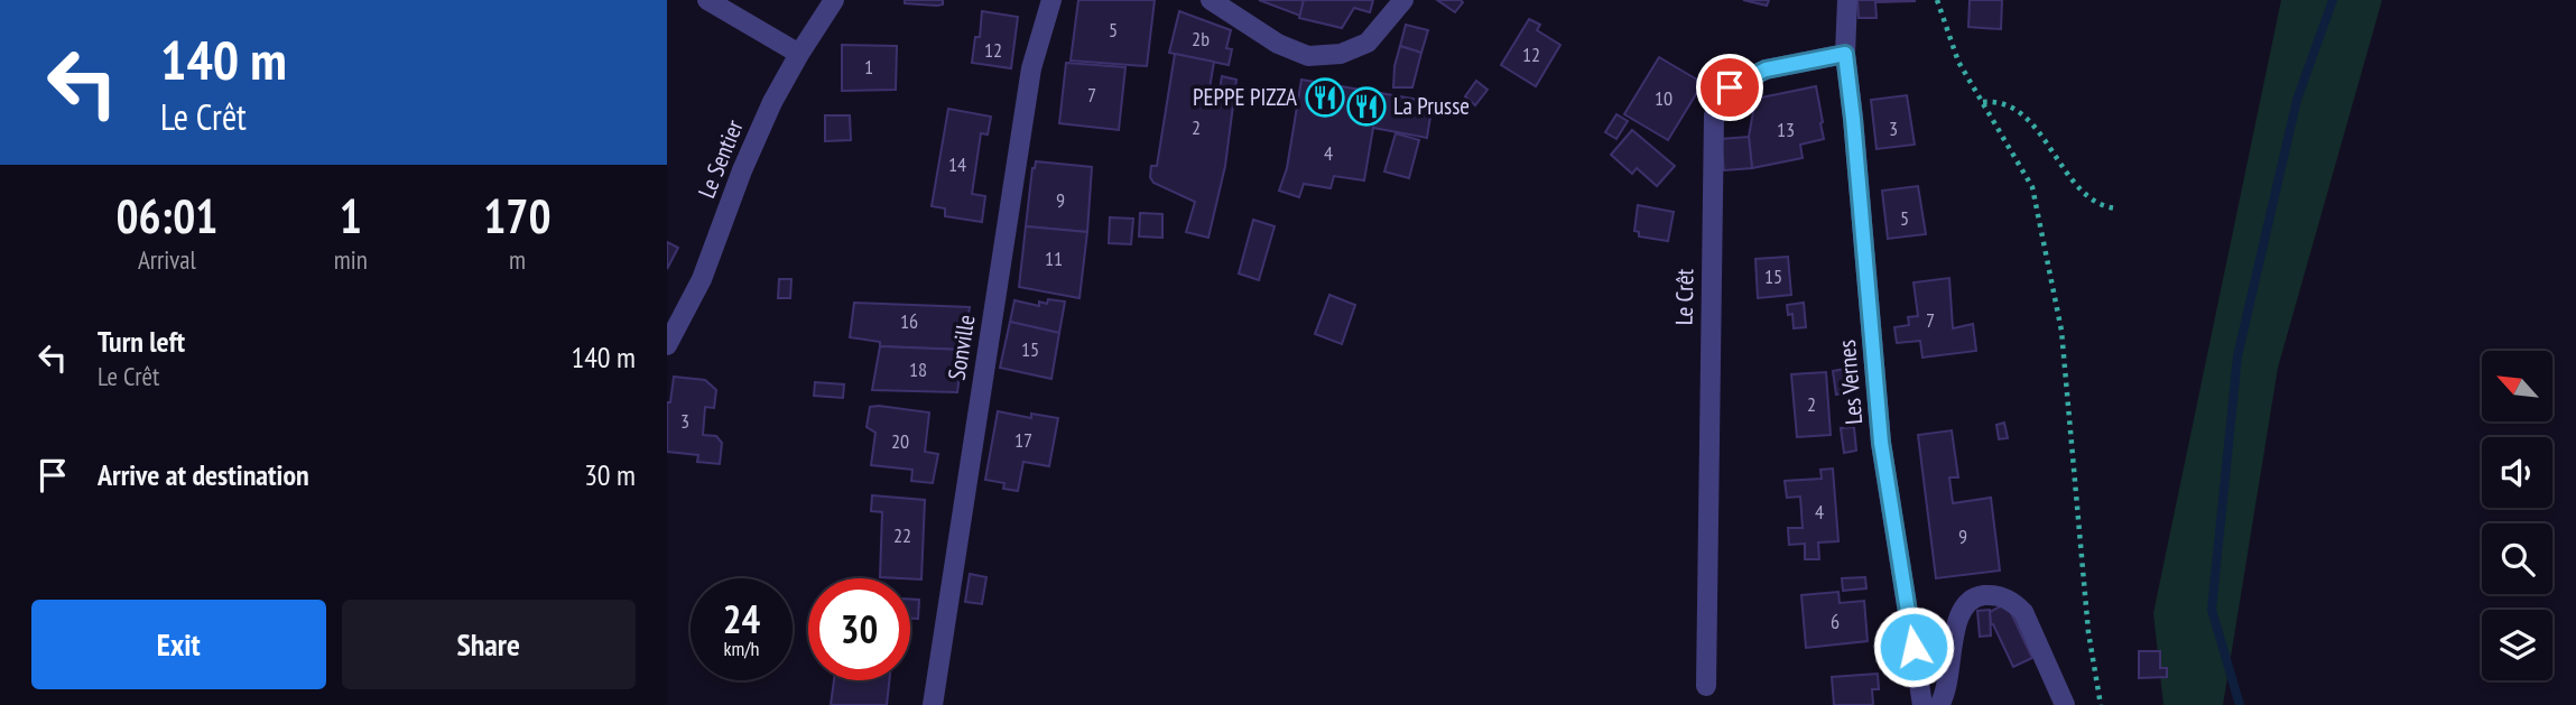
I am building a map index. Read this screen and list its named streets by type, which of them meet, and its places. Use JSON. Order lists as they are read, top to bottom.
{
  "streets": {
    "street": [
      "Le Sentier",
      "Le Crêt",
      "Sonville",
      "Les Vernes"
    ]
  },
  "crossings": [
    ["Le Crêt", "Les Vernes"]
  ],
  "places": {
    "restaurant": ["PEPPE PIZZA", "La Prusse"]
  },
  "house_numbers": [
    "5",
    "2b",
    "12",
    "12",
    "1",
    "7",
    "10",
    "2",
    "3",
    "13",
    "4",
    "14",
    "9",
    "5",
    "11",
    "15",
    "7",
    "16",
    "15",
    "18",
    "2",
    "3",
    "17",
    "20",
    "4",
    "22",
    "9",
    "6"
  ],
  "north": "top left",
  "page": {
    "turn": ["140 m", "Le Crêt"],
    "eta": [
      "06:01",
      "Arrival",
      "1",
      "min",
      "170",
      "m"
    ],
    "list": [
      {
        "name": "Turn left",
        "note": "Le Crêt",
        "value": "140 m"
      },
      {
        "name": "Arrive at destination",
        "value": "30 m"
      }
    ],
    "speed": "24 km/h",
    "limit": "30",
    "buttons": ["Exit", "Share"]
  }
}
